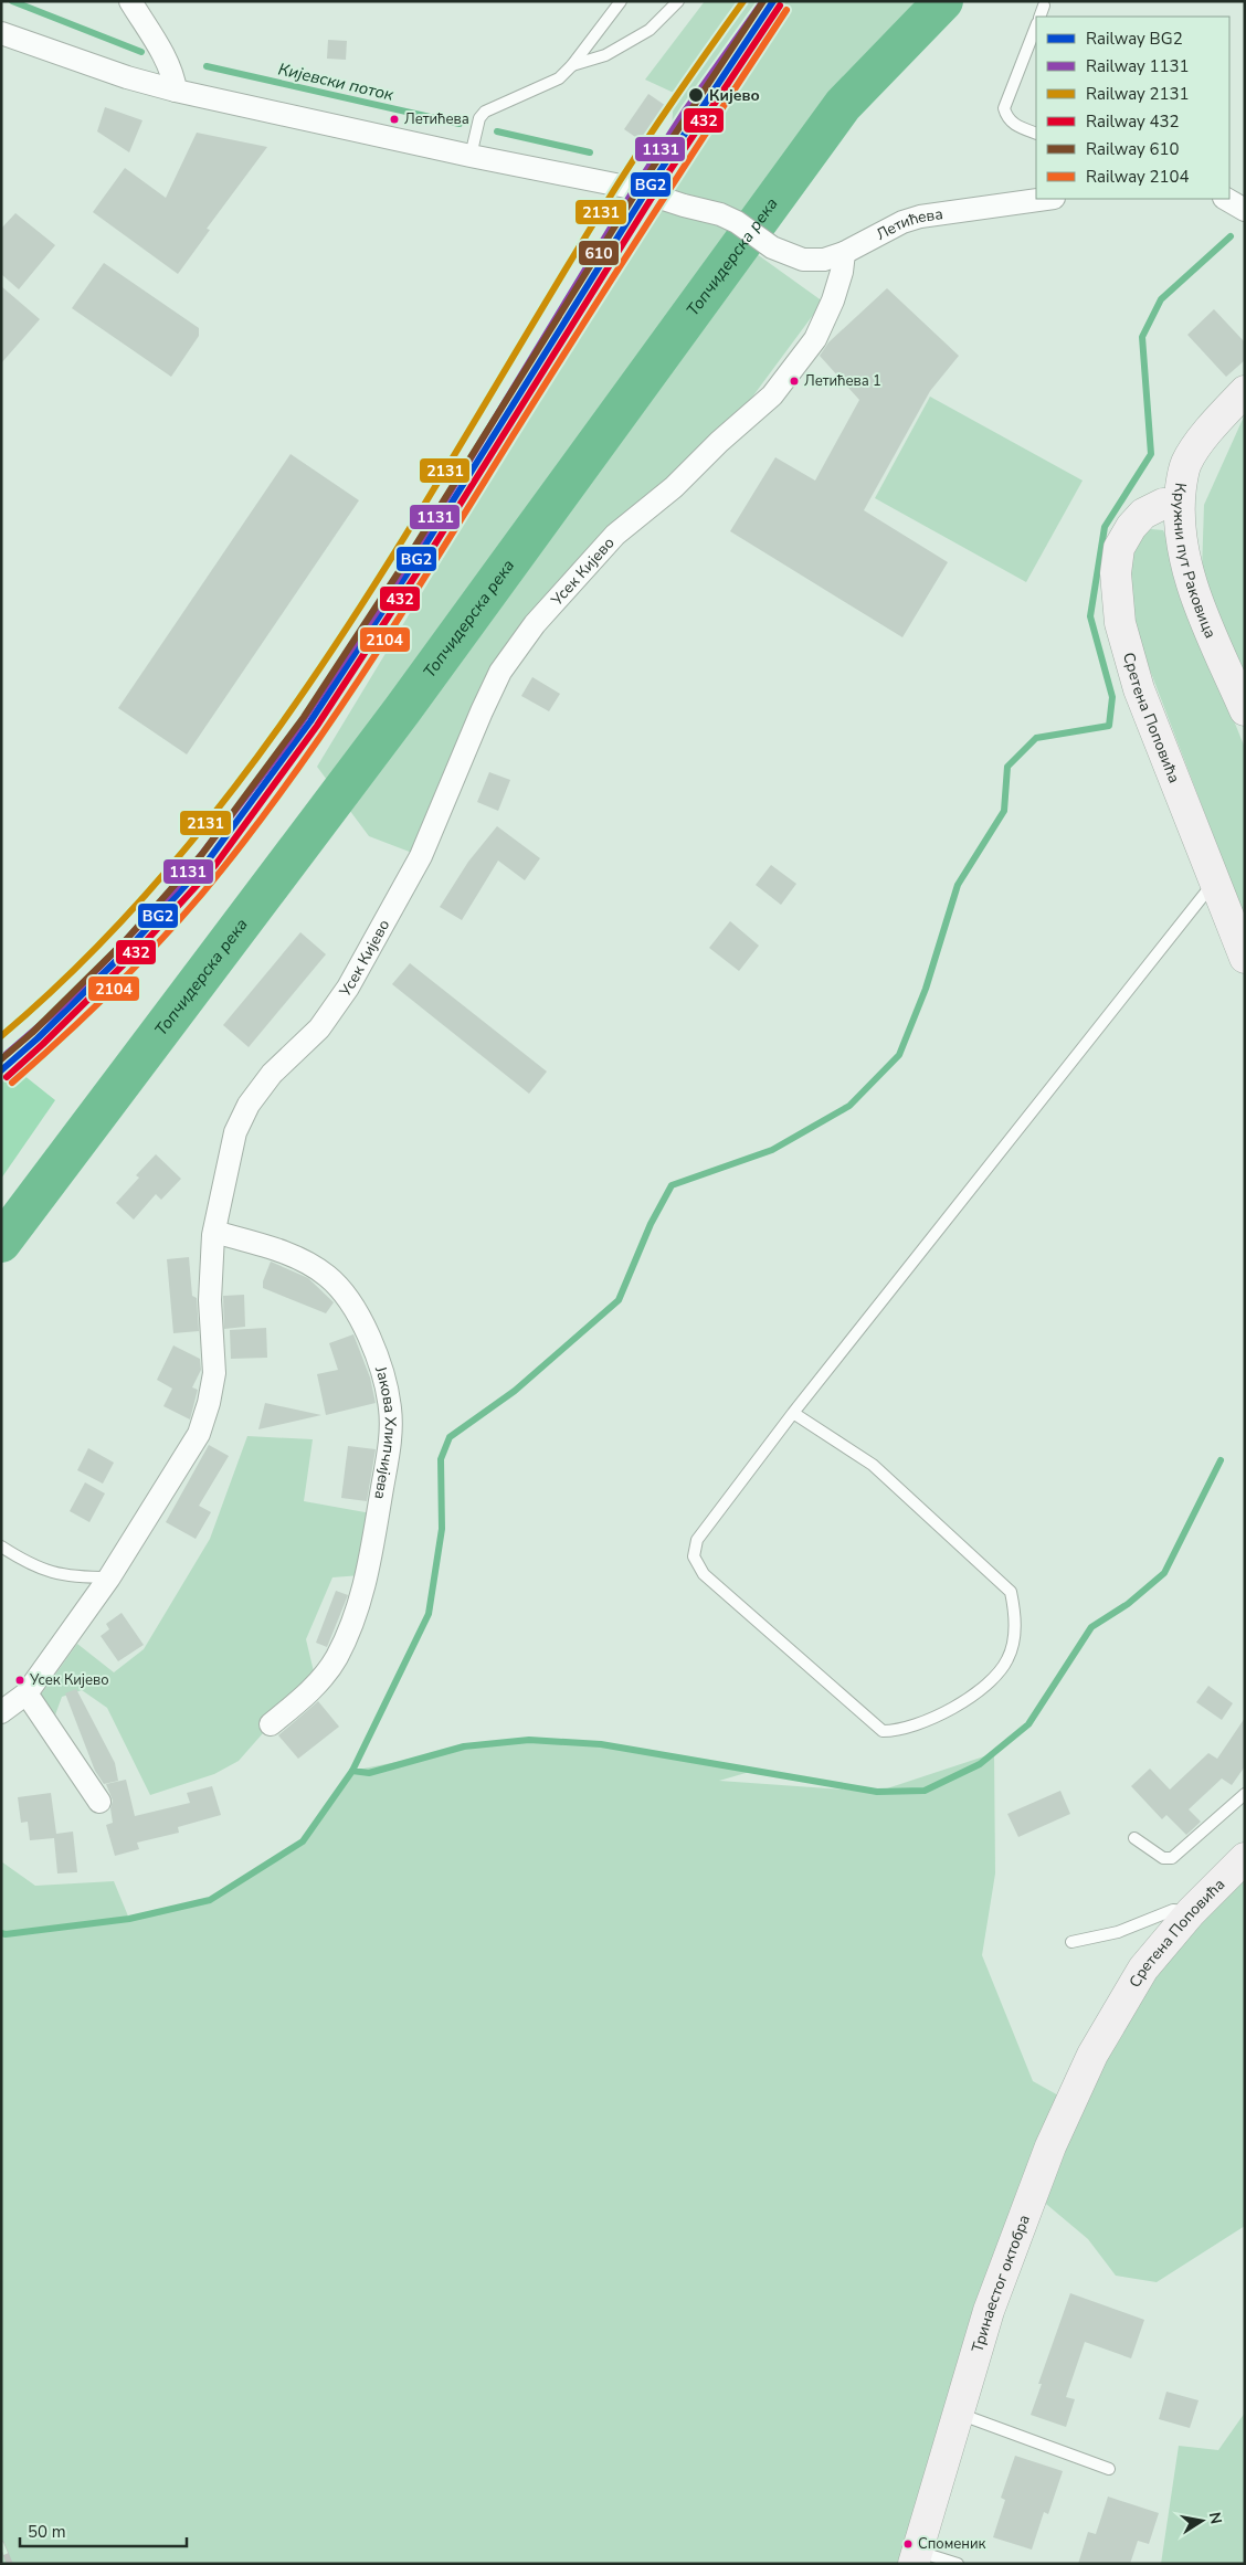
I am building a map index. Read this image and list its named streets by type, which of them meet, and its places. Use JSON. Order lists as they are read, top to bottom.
{
  "streets": {
    "street": [
      "Летићева",
      "Кружни пут Раковица",
      "Усек Кијево",
      "Сретена Поповића",
      "Јакова Хлипчијева",
      "Тринаестог октобра"
    ]
  },
  "crossings": [
    ["Летићева", "Усек Кијево"],
    ["Кружни пут Раковица", "Сретена Поповића"],
    ["Усек Кијево", "Јакова Хлипчијева"],
    ["Сретена Поповића", "Тринаестог октобра"]
  ],
  "water": ["Кијевски поток", "Топчидерска река"],
  "places": [
    "Кијево",
    "Летићева",
    "Летићева 1",
    "Усек Кијево",
    "Споменик"
  ],
  "lines": [
    "rail line BG2",
    "rail line 2131",
    "rail line 610",
    "rail line 1131",
    "rail line 432",
    "rail line 2104"
  ],
  "legend": [
    "Railway BG2",
    "Railway 1131",
    "Railway 2131",
    "Railway 432",
    "Railway 610",
    "Railway 2104"
  ],
  "scale_bar": "50 m",
  "north": "right"
}
